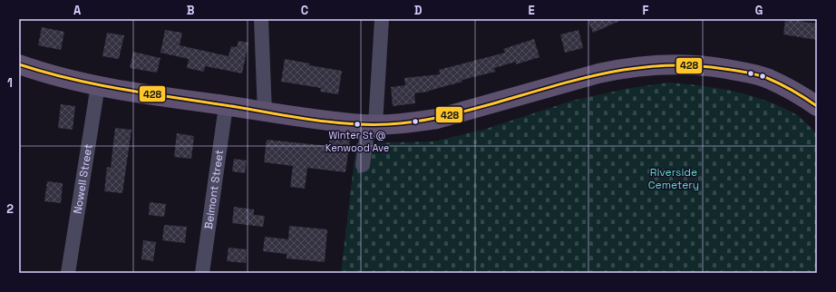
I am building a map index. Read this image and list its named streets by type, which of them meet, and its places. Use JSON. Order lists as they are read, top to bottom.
{
  "streets": {
    "street": ["Nowell Street", "Belmont Street"]
  },
  "parks": ["Riverside Cemetery"],
  "places": ["Winter St @ Kenwood Ave"],
  "lines": ["transit line 428"],
  "grid": {
    "columns": [
      "A",
      "B",
      "C",
      "D",
      "E",
      "F",
      "G"
    ],
    "rows": ["1", "2"]
  }
}
